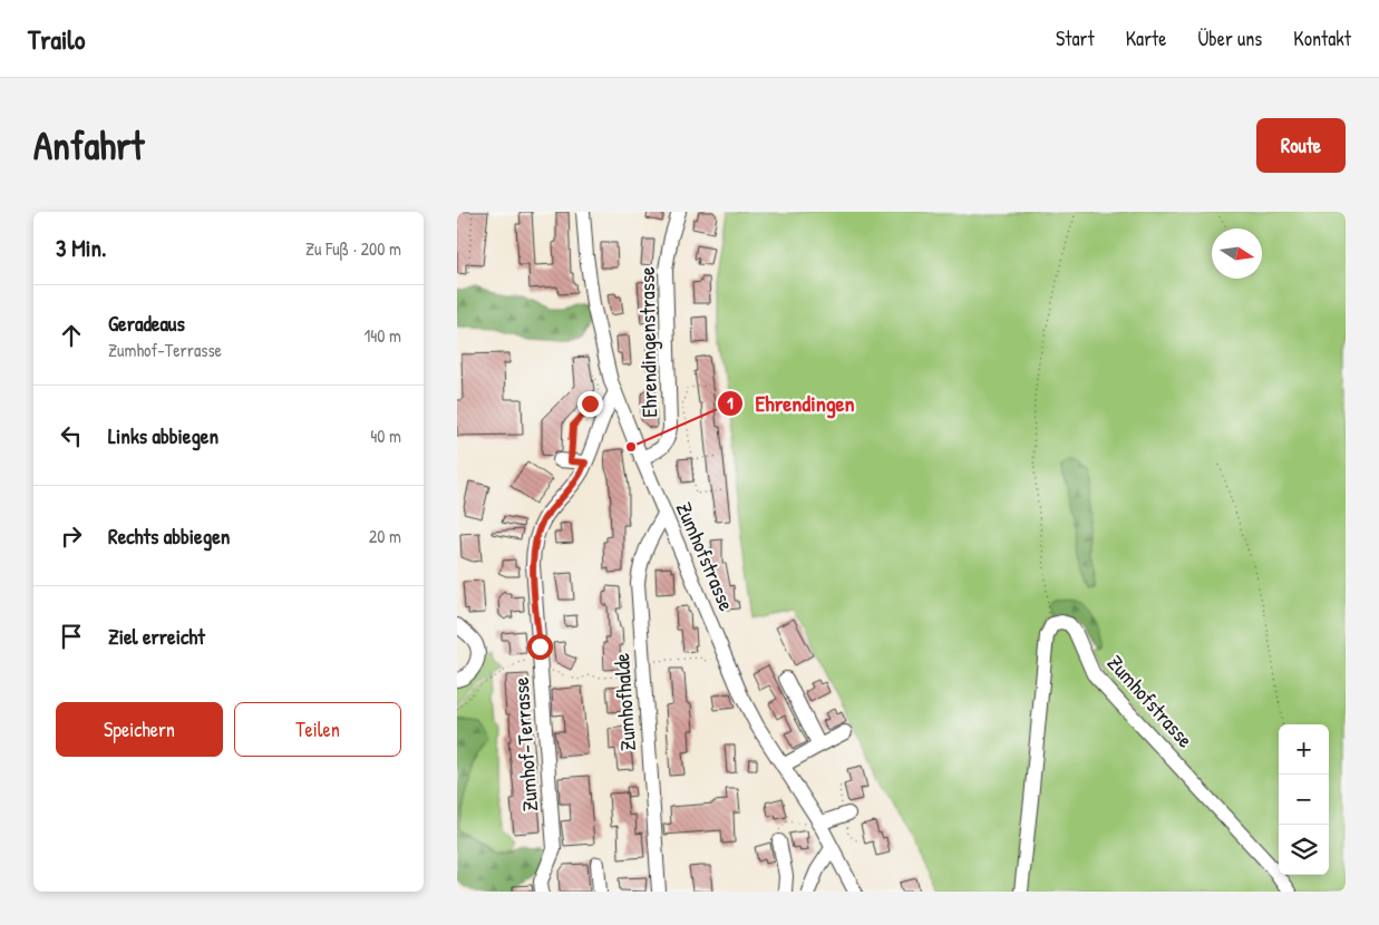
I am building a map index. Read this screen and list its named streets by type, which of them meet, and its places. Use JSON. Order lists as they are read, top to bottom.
{
  "streets": {
    "street": [
      "Ehrendingenstrasse",
      "Zumhofstrasse",
      "Zumhofhalde",
      "Zumhof-Terrasse"
    ]
  },
  "crossings": [
    ["Ehrendingenstrasse", "Zumhofstrasse"],
    ["Zumhofstrasse", "Zumhofhalde"],
    ["Zumhofstrasse", "Zumhof-Terrasse"]
  ],
  "places": ["Ehrendingen"],
  "north": "right",
  "page": {
    "header": "Trailo",
    "nav": [
      "Start",
      "Karte",
      "Über uns",
      "Kontakt"
    ],
    "buttons": [
      "Route",
      ["Speichern", "Teilen"]
    ],
    "title": "Anfahrt",
    "heading": ["3 Min.", "Zu Fuß · 200 m"],
    "list": [
      ["Geradeaus", "Zumhof-Terrasse", "140 m"],
      ["Links abbiegen", "40 m"],
      ["Rechts abbiegen", "20 m"],
      "Ziel erreicht"
    ],
    "map_buttons": ["+", "−"]
  }
}
